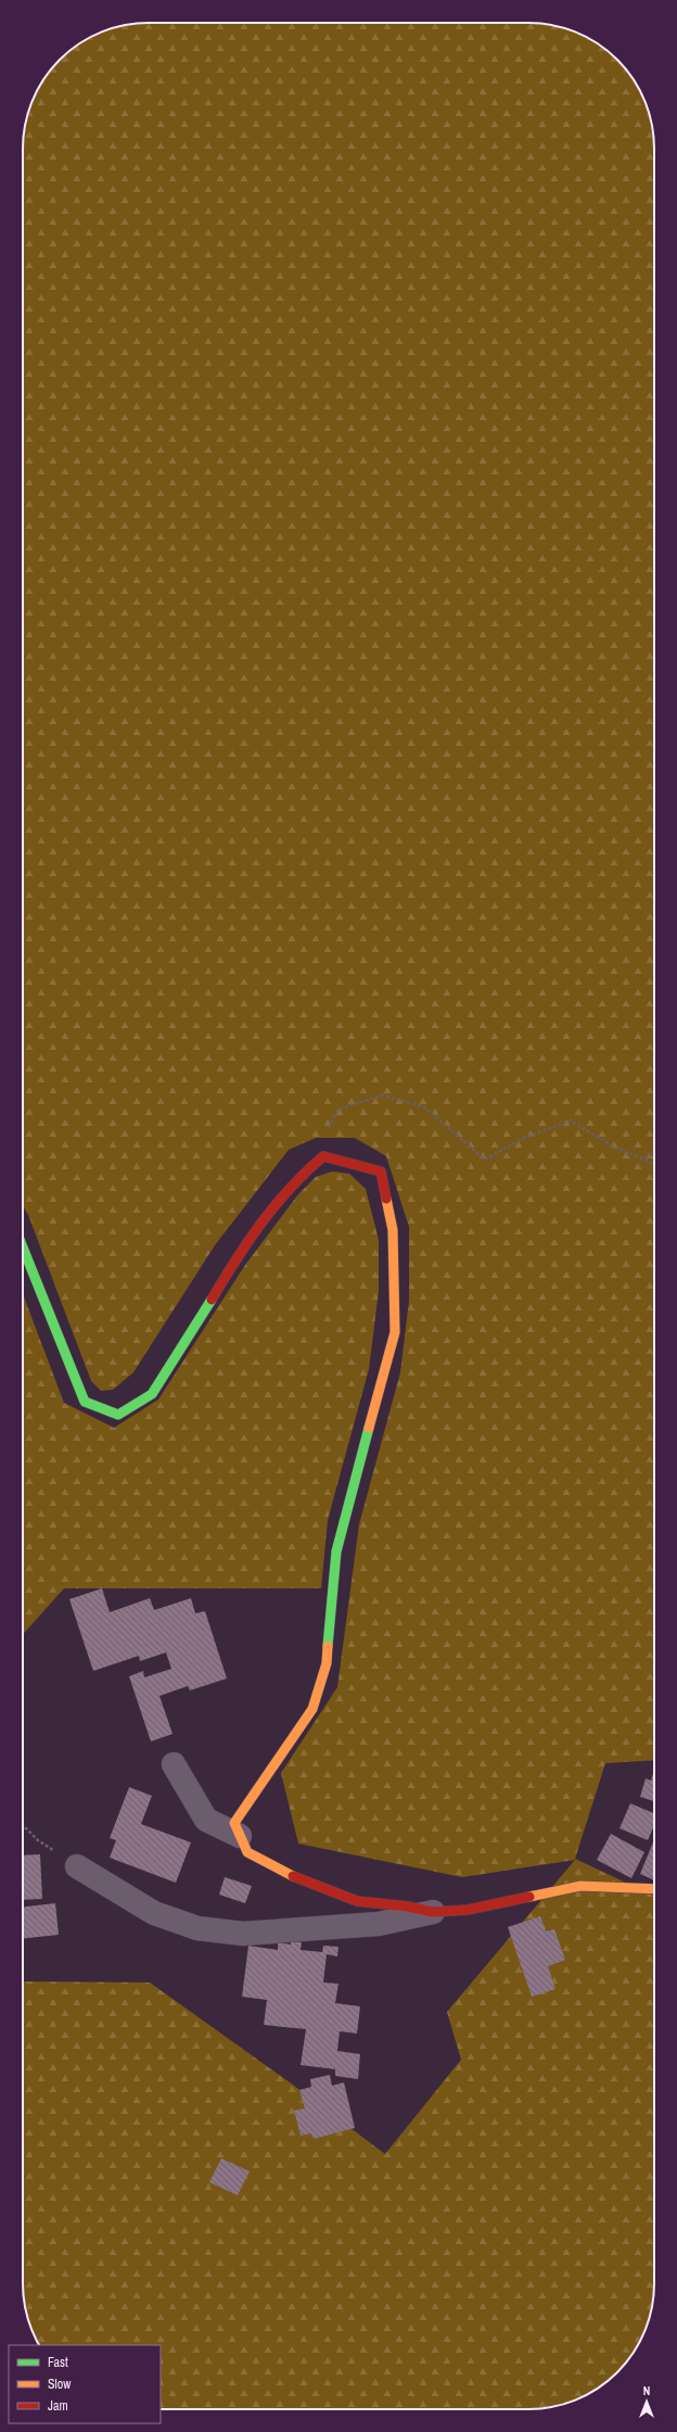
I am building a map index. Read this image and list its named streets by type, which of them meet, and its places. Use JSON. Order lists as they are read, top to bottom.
{
  "legend": ["Fast", "Slow", "Jam"],
  "north": "top"
}
